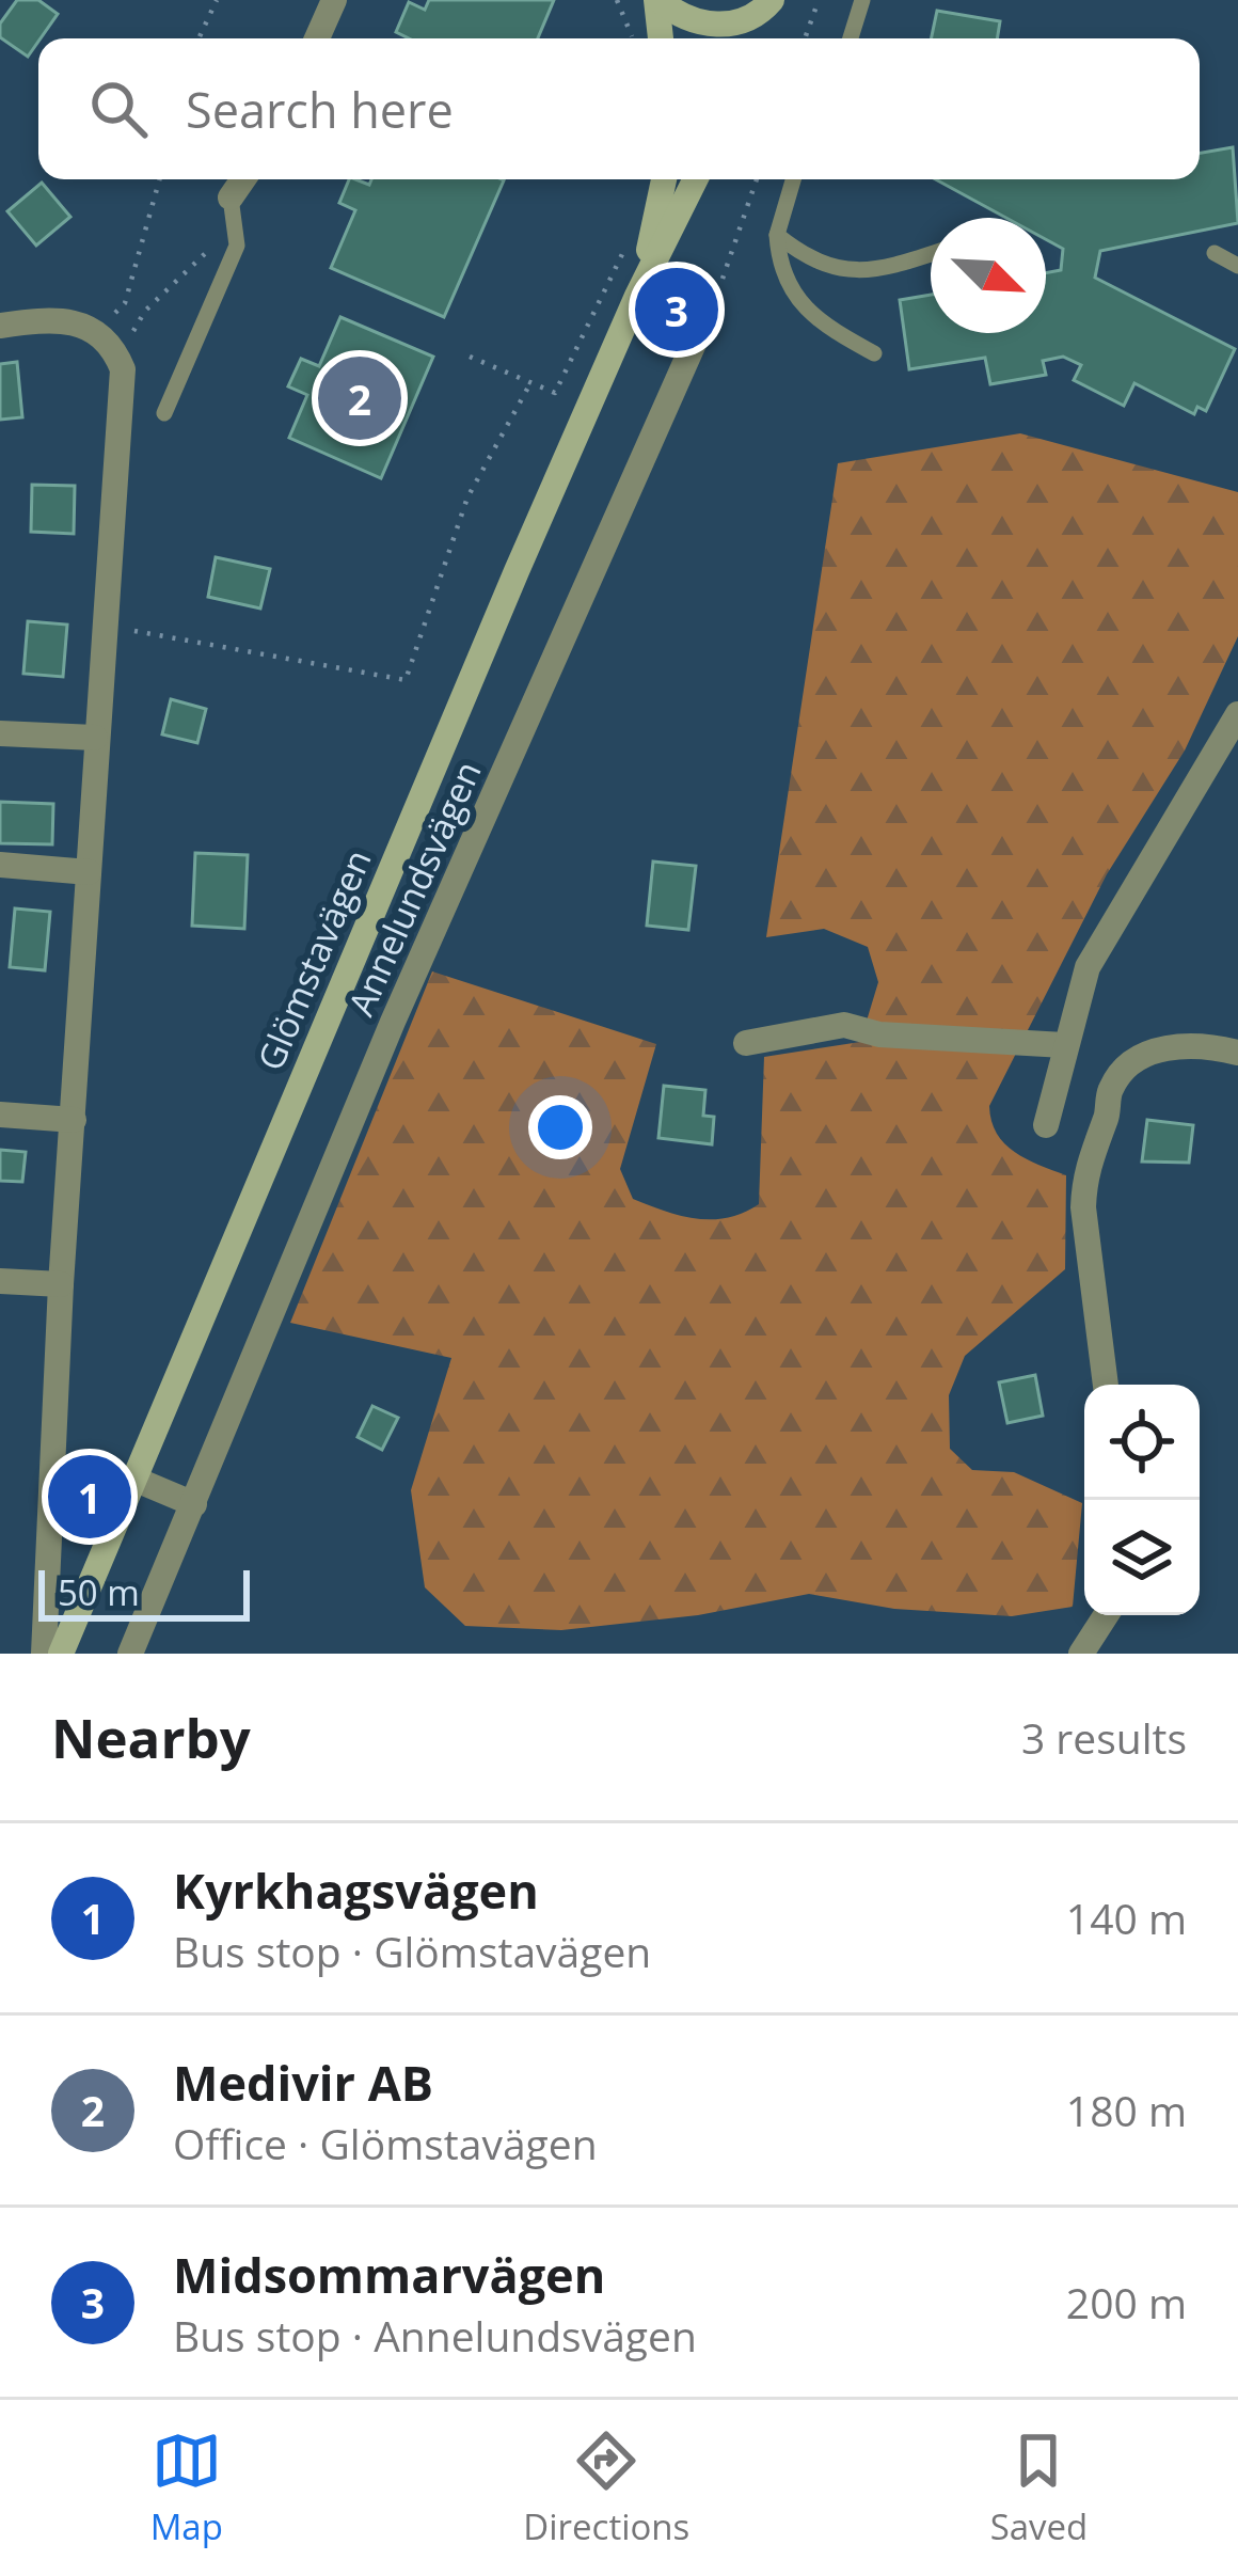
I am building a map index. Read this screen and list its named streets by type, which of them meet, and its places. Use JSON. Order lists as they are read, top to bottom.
{
  "streets": {
    "main road": ["Glömstavägen"],
    "street": ["Annelundsvägen"]
  },
  "scale_bar": "50 m",
  "north": "bottom right",
  "page": {
    "search": "Search here",
    "pins": ["3", "2", "1"],
    "scale": "50 m",
    "heading": ["Nearby", "3 results"],
    "list": [
      {
        "mark": "1",
        "name": "Kyrkhagsvägen",
        "note": "Bus stop · Glömstavägen",
        "value": "140 m"
      },
      {
        "mark": "2",
        "name": "Medivir AB",
        "note": "Office · Glömstavägen",
        "value": "180 m"
      },
      {
        "mark": "3",
        "name": "Midsommarvägen",
        "note": "Bus stop · Annelundsvägen",
        "value": "200 m"
      }
    ],
    "nav": ["Map", "Directions", "Saved"]
  }
}
